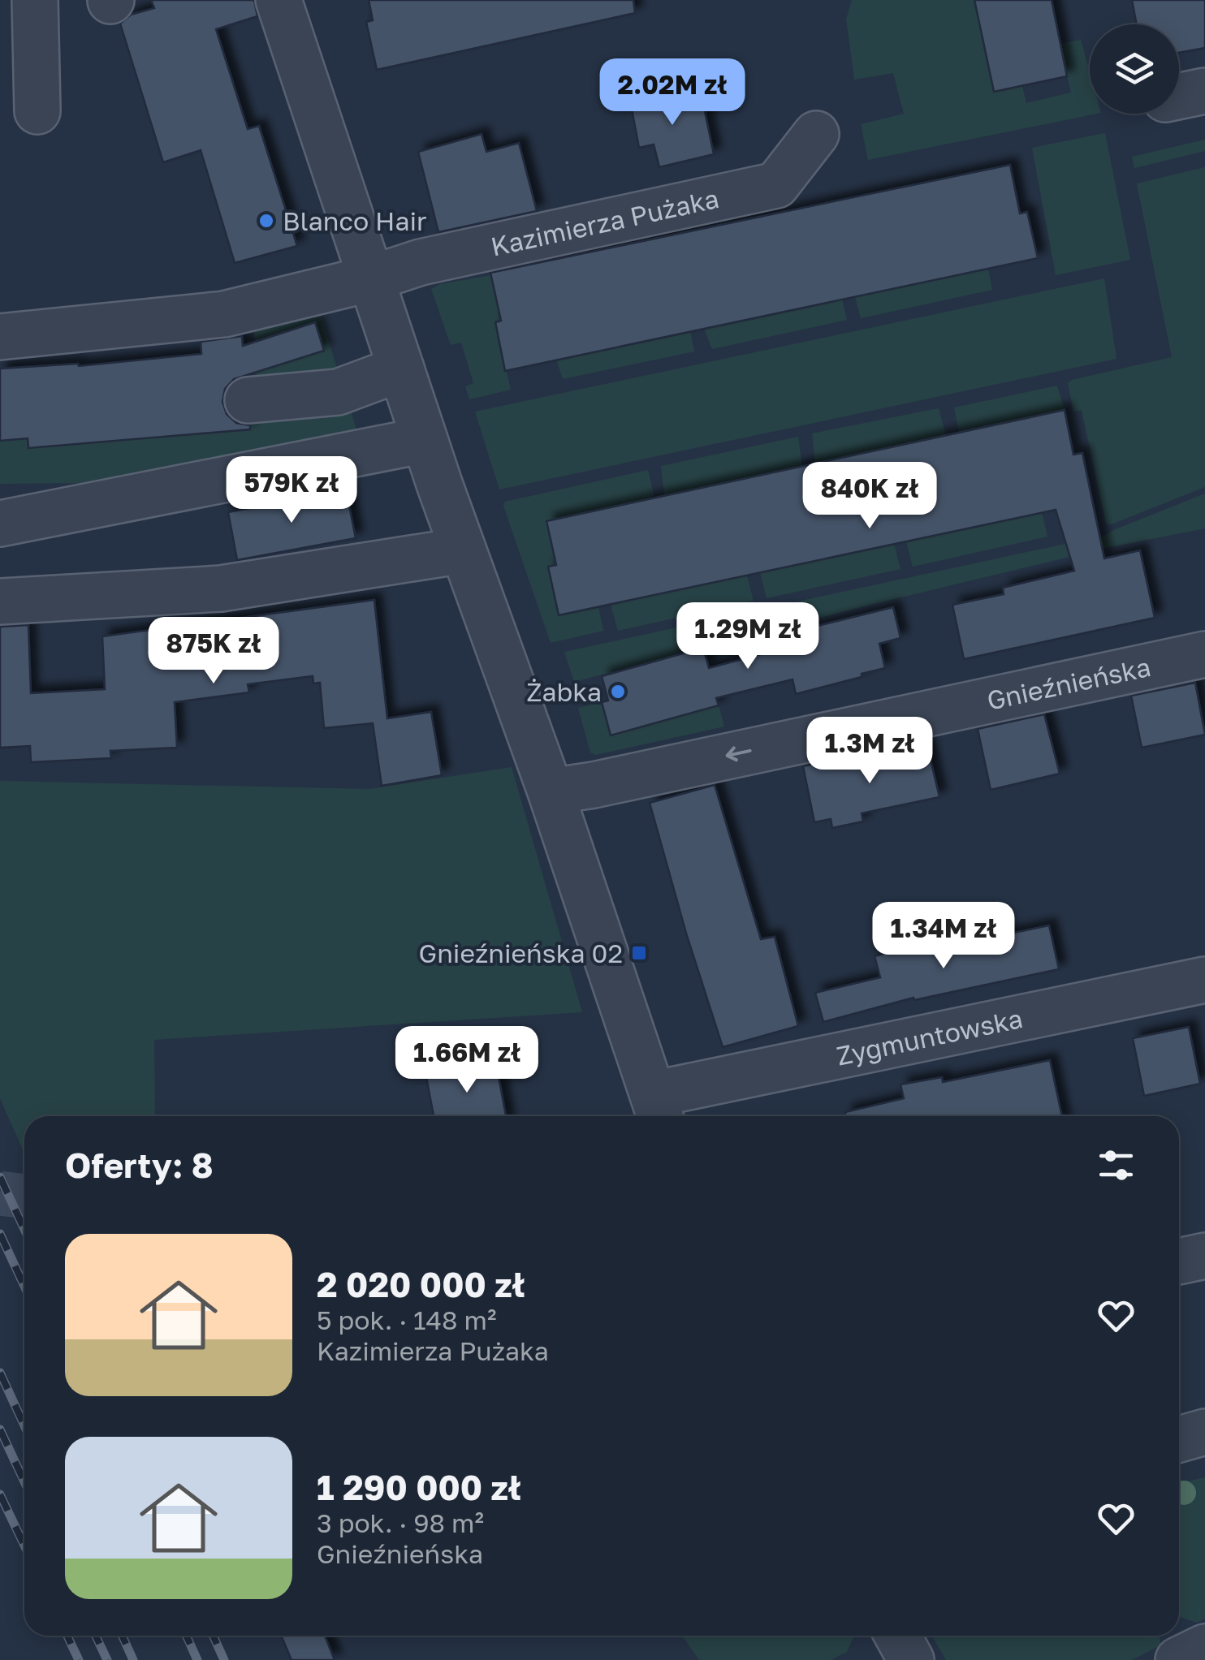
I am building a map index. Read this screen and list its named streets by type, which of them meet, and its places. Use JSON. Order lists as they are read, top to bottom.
{
  "streets": {
    "street": ["Kazimierza Pużaka", "Gnieźnieńska", "Zygmuntowska"]
  },
  "one_way": ["Gnieźnieńska"],
  "places": {
    "other": ["Blanco Hair", "Żabka"],
    "transit": ["Gnieźnieńska 02"]
  },
  "page": {
    "price": [
      "2.02M zł",
      "579K zł",
      "840K zł",
      "1.29M zł",
      "875K zł",
      "1.3M zł",
      "1.34M zł",
      "1.66M zł"
    ],
    "heading": "Oferty: 8",
    "list": [
      {
        "name": "2 020 000 zł",
        "note": "5 pok. · 148 m² · Kazimierza Pużaka"
      },
      {
        "name": "1 290 000 zł",
        "note": "3 pok. · 98 m² · Gnieźnieńska"
      }
    ]
  }
}
